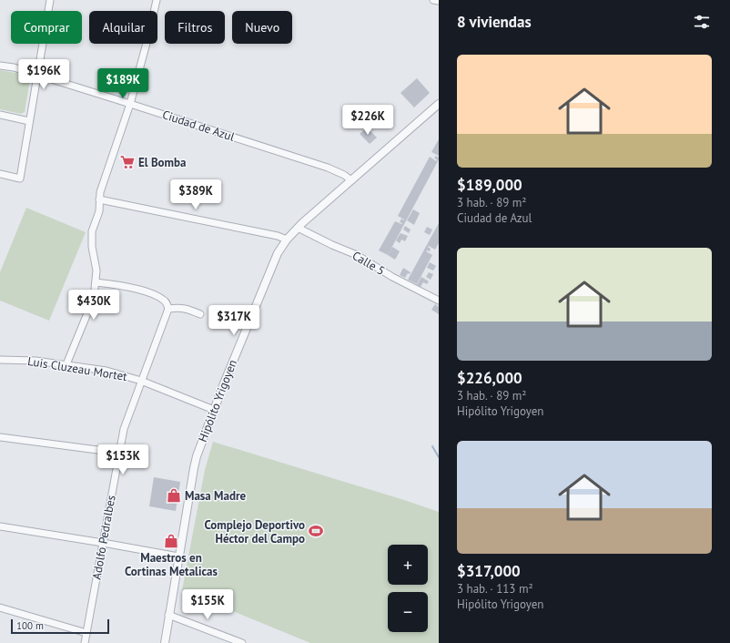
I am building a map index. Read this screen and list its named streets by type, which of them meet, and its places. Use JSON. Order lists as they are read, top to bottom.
{
  "streets": {
    "street": [
      "Ciudad de Azul",
      "Calle 5",
      "Luis Cluzeau Mortet",
      "Hipólito Yrigoyen",
      "Adolfo Pedralbes"
    ]
  },
  "crossings": [
    ["Ciudad de Azul", "Hipólito Yrigoyen"],
    ["Calle 5", "Hipólito Yrigoyen"],
    ["Luis Cluzeau Mortet", "Hipólito Yrigoyen"],
    ["Luis Cluzeau Mortet", "Adolfo Pedralbes"]
  ],
  "places": {
    "supermarket": ["El Bomba"],
    "shop": ["Masa Madre", "Maestros en Cortinas Metalicas"],
    "sports": ["Complejo Deportivo Héctor del Campo"]
  },
  "scale_bar": "100 m",
  "page": {
    "heading": "8 viviendas",
    "chip": [
      "Comprar",
      "Alquilar",
      "Filtros",
      "Nuevo"
    ],
    "list": [
      {
        "name": "$189,000",
        "note": "3 hab. · 89 m² · Ciudad de Azul"
      },
      {
        "name": "$226,000",
        "note": "3 hab. · 89 m² · Hipólito Yrigoyen"
      },
      {
        "name": "$317,000",
        "note": "3 hab. · 113 m² · Hipólito Yrigoyen"
      }
    ],
    "price": [
      "$196K",
      "$189K",
      "$226K",
      "$389K",
      "$430K",
      "$317K",
      "$153K",
      "$155K"
    ],
    "map_buttons": ["+", "−"],
    "scale": "100 m"
  }
}
